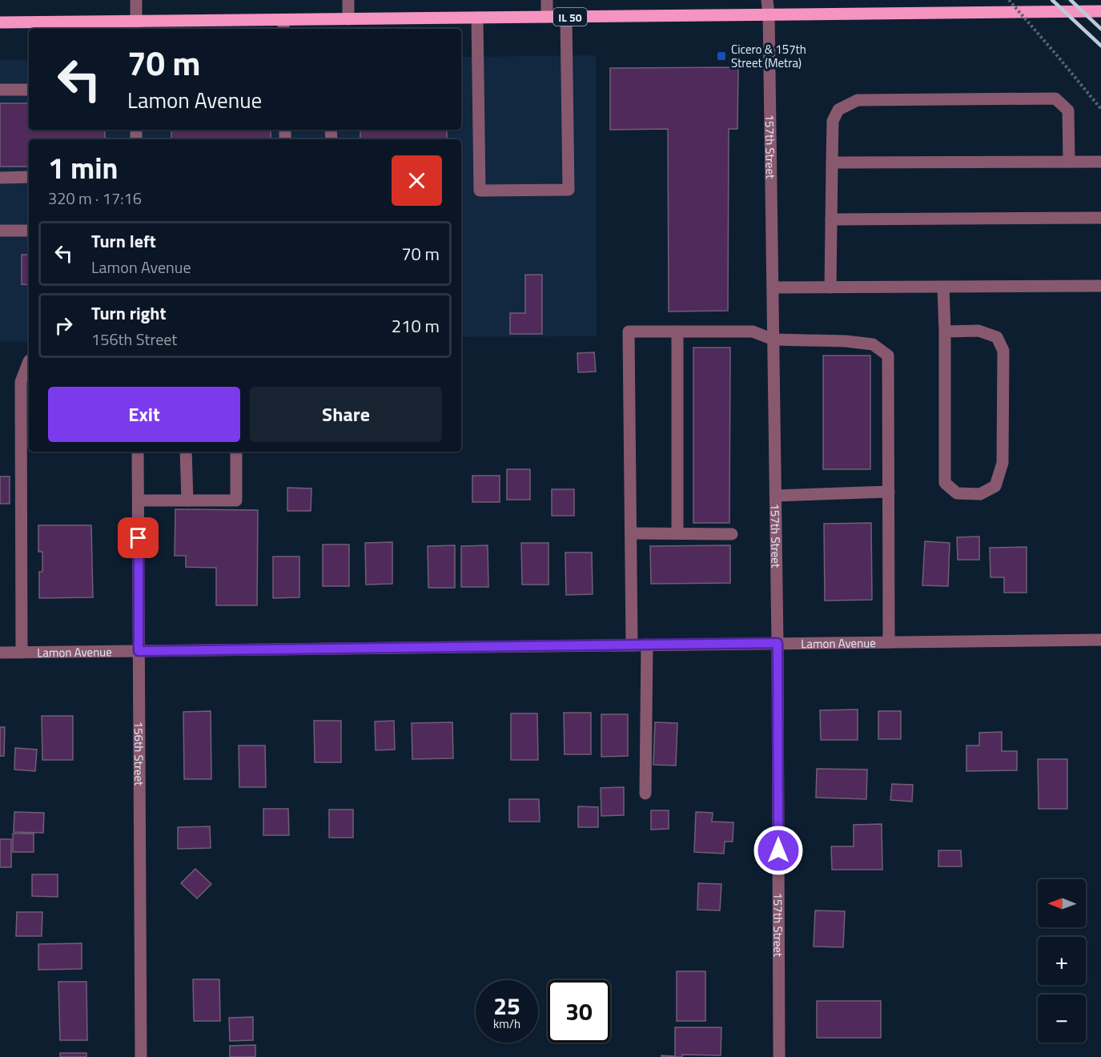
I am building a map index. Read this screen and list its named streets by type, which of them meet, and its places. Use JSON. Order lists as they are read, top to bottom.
{
  "streets": {
    "main road": ["IL 50"],
    "street": ["157th Street", "Lamon Avenue", "156th Street"]
  },
  "crossings": [
    ["IL 50", "157th Street"],
    ["157th Street", "Lamon Avenue"],
    ["Lamon Avenue", "156th Street"]
  ],
  "places": {
    "transit": ["Cicero & 157th Street (Metra)"]
  },
  "north": "left",
  "page": {
    "turn": ["70 m", "Lamon Avenue"],
    "heading": ["1 min", "320 m · 17:16"],
    "list": [
      {
        "name": "Turn left",
        "note": "Lamon Avenue",
        "value": "70 m"
      },
      {
        "name": "Turn right",
        "note": "156th Street",
        "value": "210 m"
      }
    ],
    "buttons": ["Exit", "Share"],
    "map_buttons": ["+", "−"],
    "speed": "25 km/h",
    "limit": "30"
  }
}
